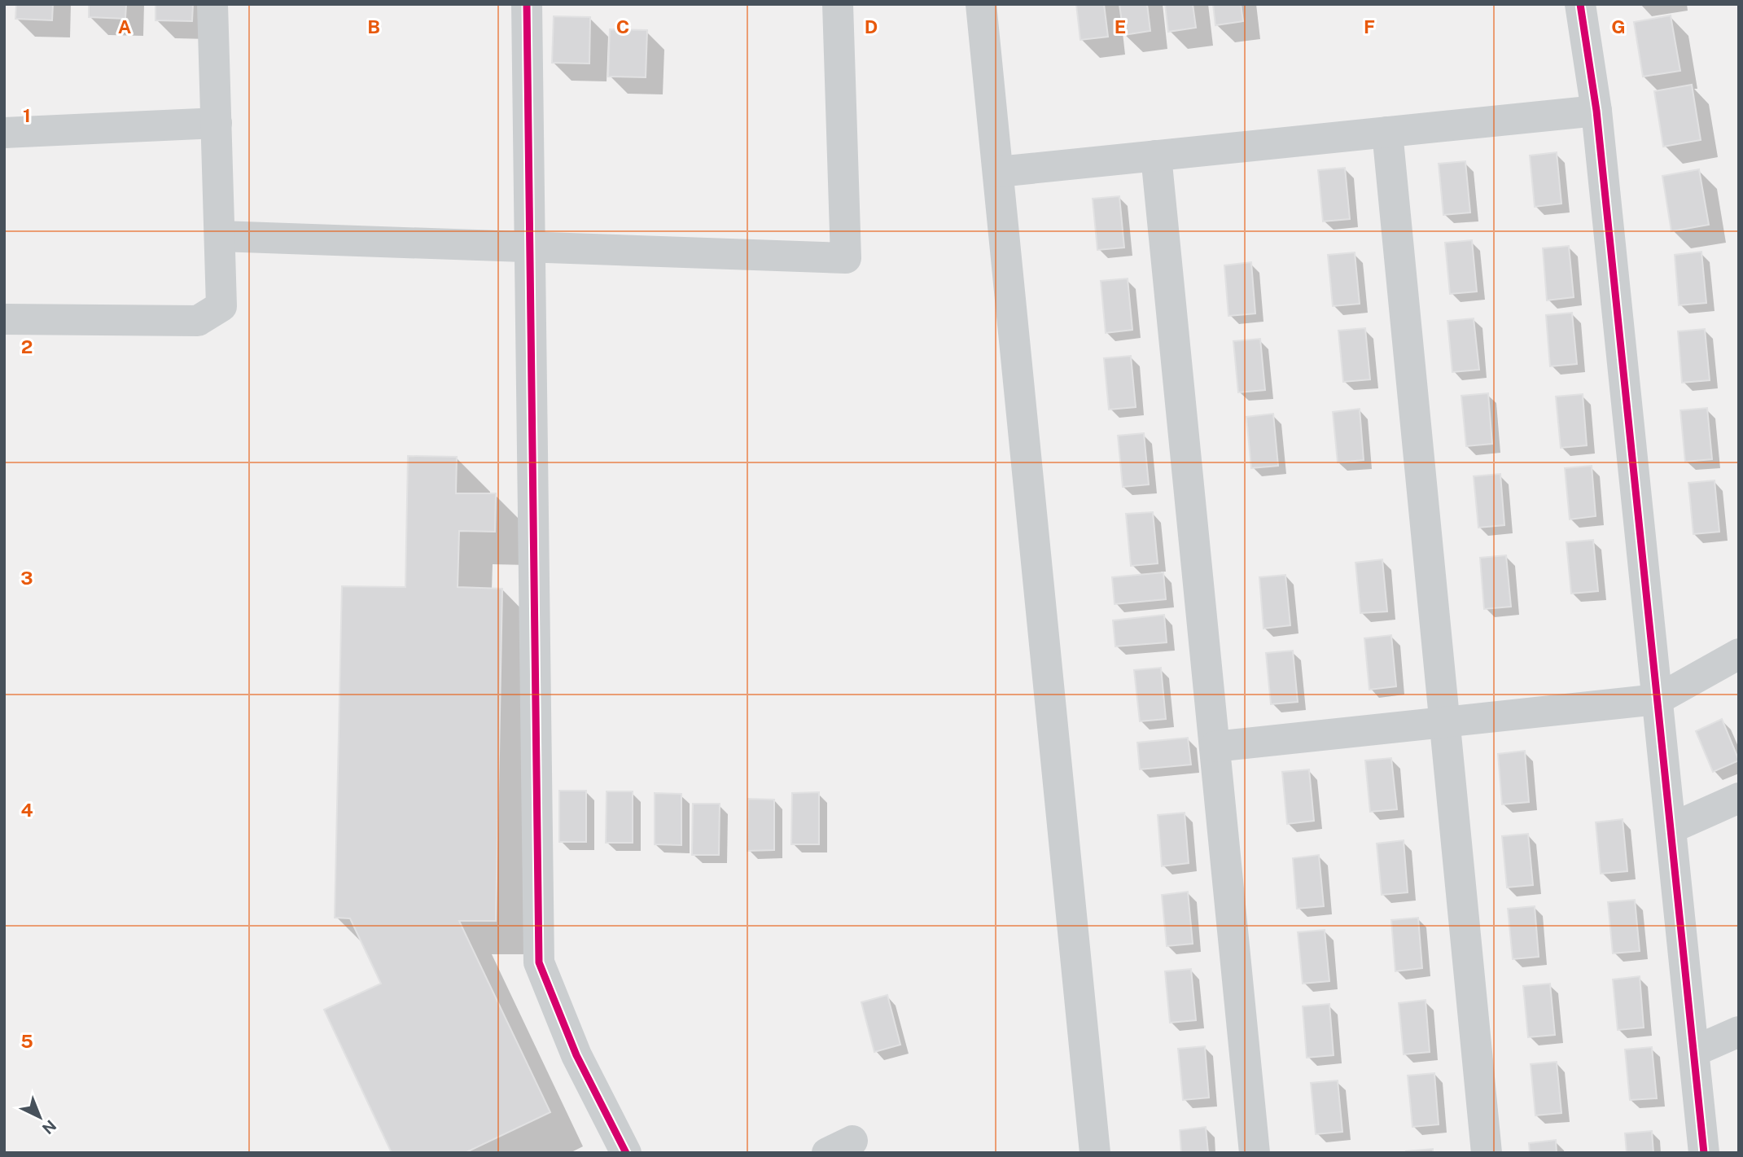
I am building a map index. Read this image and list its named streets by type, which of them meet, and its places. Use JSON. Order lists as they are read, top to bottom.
{
  "north": "bottom right",
  "grid": {
    "columns": [
      "A",
      "B",
      "C",
      "D",
      "E",
      "F",
      "G"
    ],
    "rows": [
      "1",
      "2",
      "3",
      "4",
      "5"
    ]
  }
}
